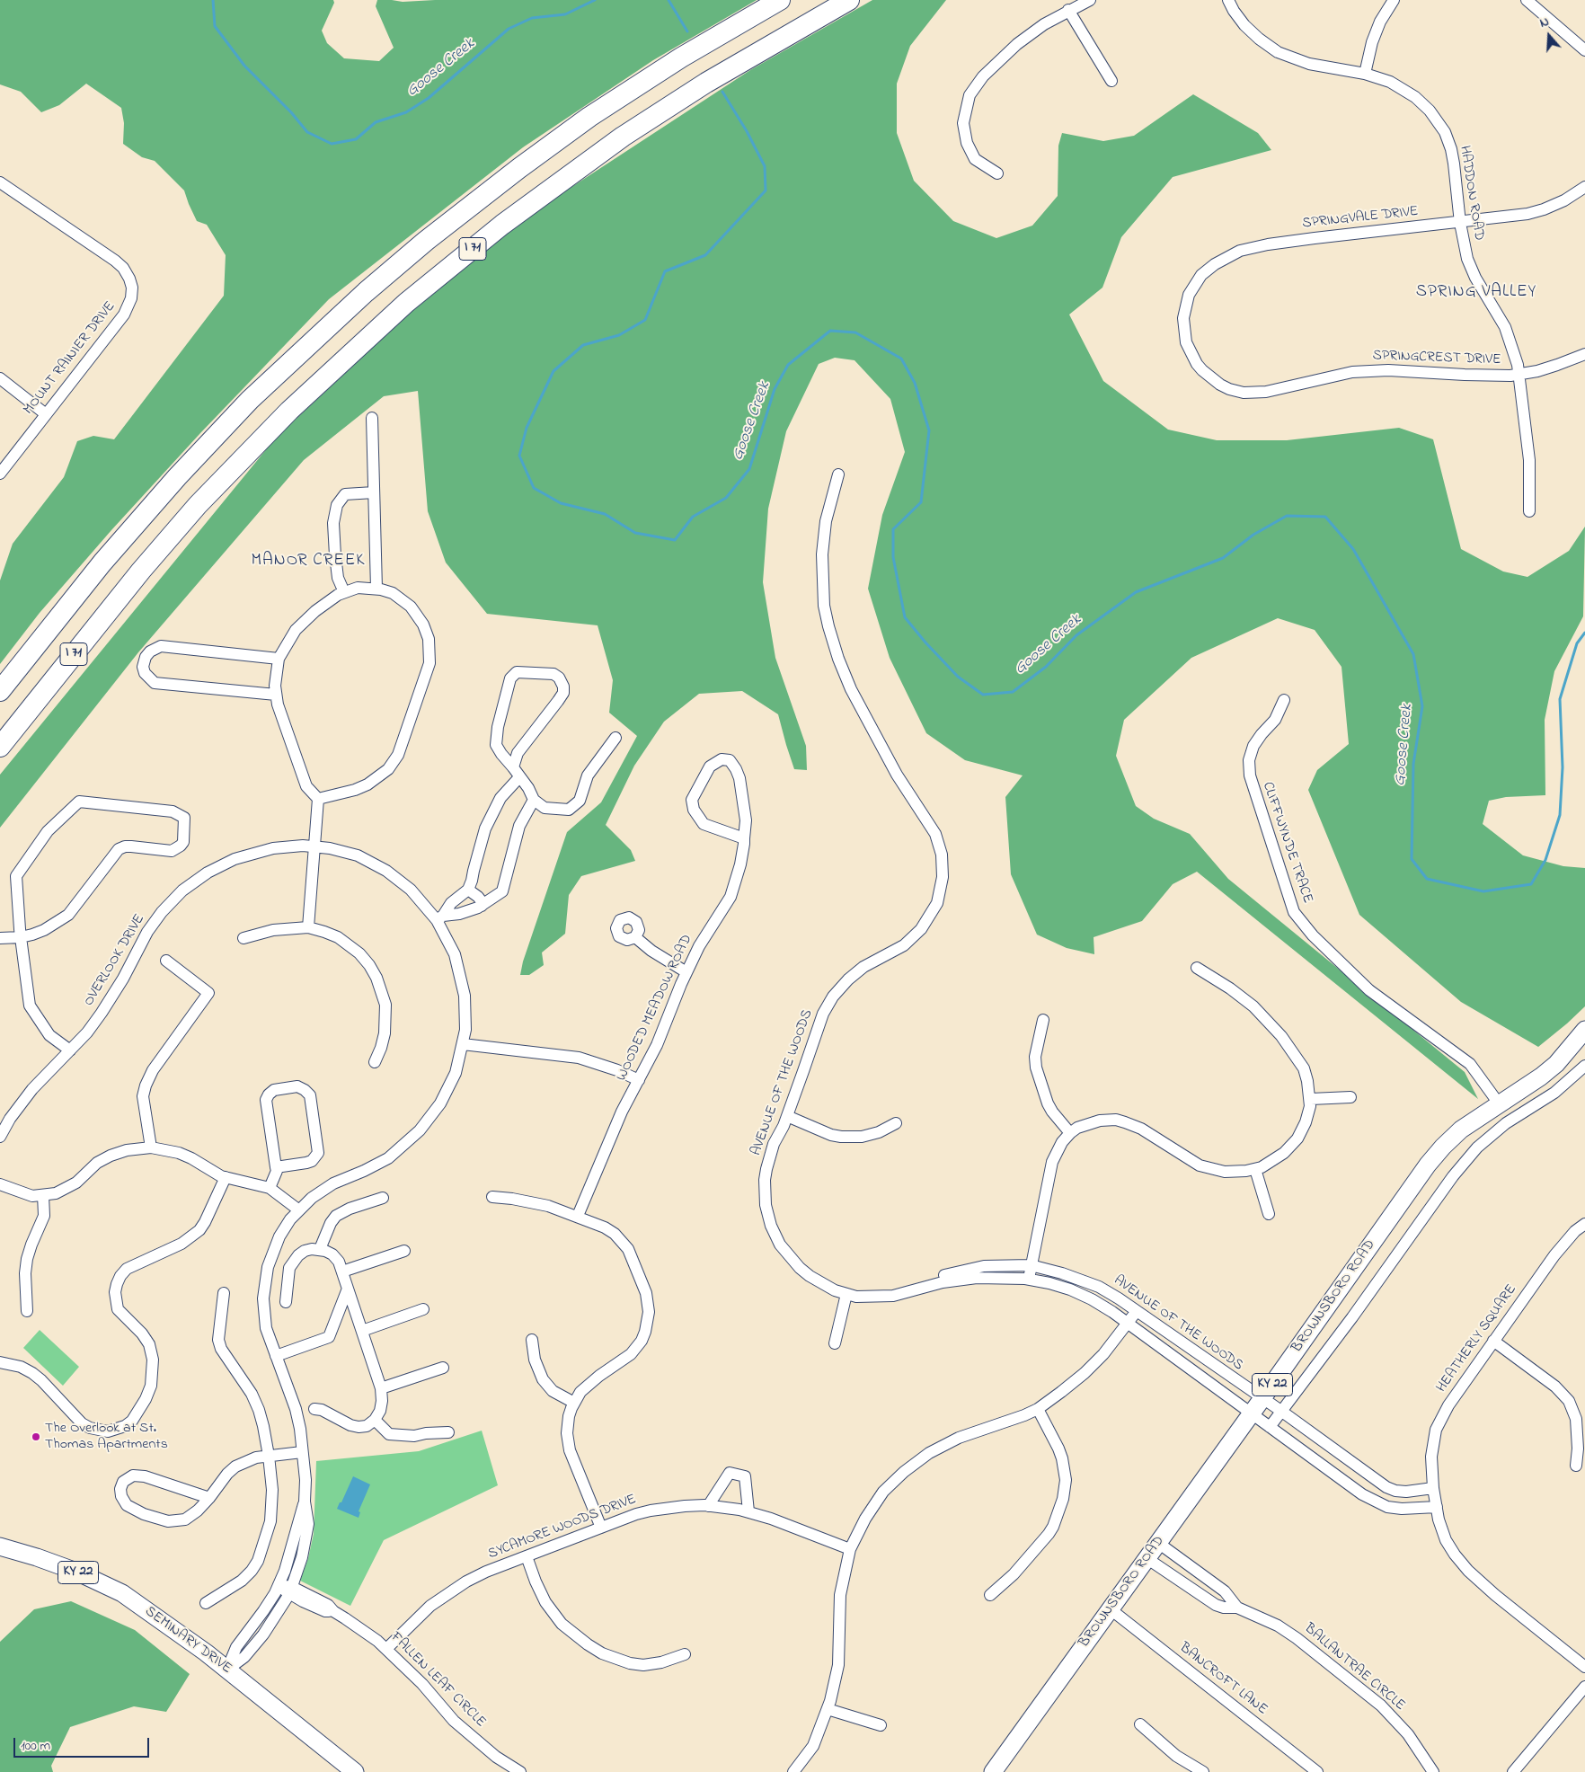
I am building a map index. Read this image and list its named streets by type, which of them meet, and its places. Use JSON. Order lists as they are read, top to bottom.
{
  "streets": {
    "highway": ["I 71"],
    "main road": ["BROWNSBORO ROAD", "KY 22", "SEMINARY DRIVE"],
    "street": [
      "HADDON ROAD",
      "SPRINGVALE DRIVE",
      "MOUNT RAINIER DRIVE",
      "SPRINGCREST DRIVE",
      "CLIFFWYNDE TRACE",
      "OVERLOOK DRIVE",
      "WOODED MEADOW ROAD",
      "AVENUE OF THE WOODS",
      "HEATHERLY SQUARE",
      "SYCAMORE WOODS DRIVE",
      "BALLANTRAE CIRCLE",
      "BANCROFT LANE",
      "FALLEN LEAF CIRCLE"
    ]
  },
  "crossings": [
    ["HADDON ROAD", "SPRINGVALE DRIVE"],
    ["HADDON ROAD", "SPRINGCREST DRIVE"],
    ["SPRINGVALE DRIVE", "SPRINGCREST DRIVE"],
    ["CLIFFWYNDE TRACE", "BROWNSBORO ROAD"],
    ["AVENUE OF THE WOODS", "BROWNSBORO ROAD"],
    ["AVENUE OF THE WOODS", "HEATHERLY SQUARE"],
    ["BROWNSBORO ROAD", "BALLANTRAE CIRCLE"],
    ["BROWNSBORO ROAD", "BANCROFT LANE"],
    ["SYCAMORE WOODS DRIVE", "FALLEN LEAF CIRCLE"]
  ],
  "districts": ["SPRING VALLEY", "MANOR CREEK"],
  "water": ["Goose Creek"],
  "places": ["The Overlook at St. Thomas Apartments"],
  "scale_bar": "100 m",
  "north": "top"
}
